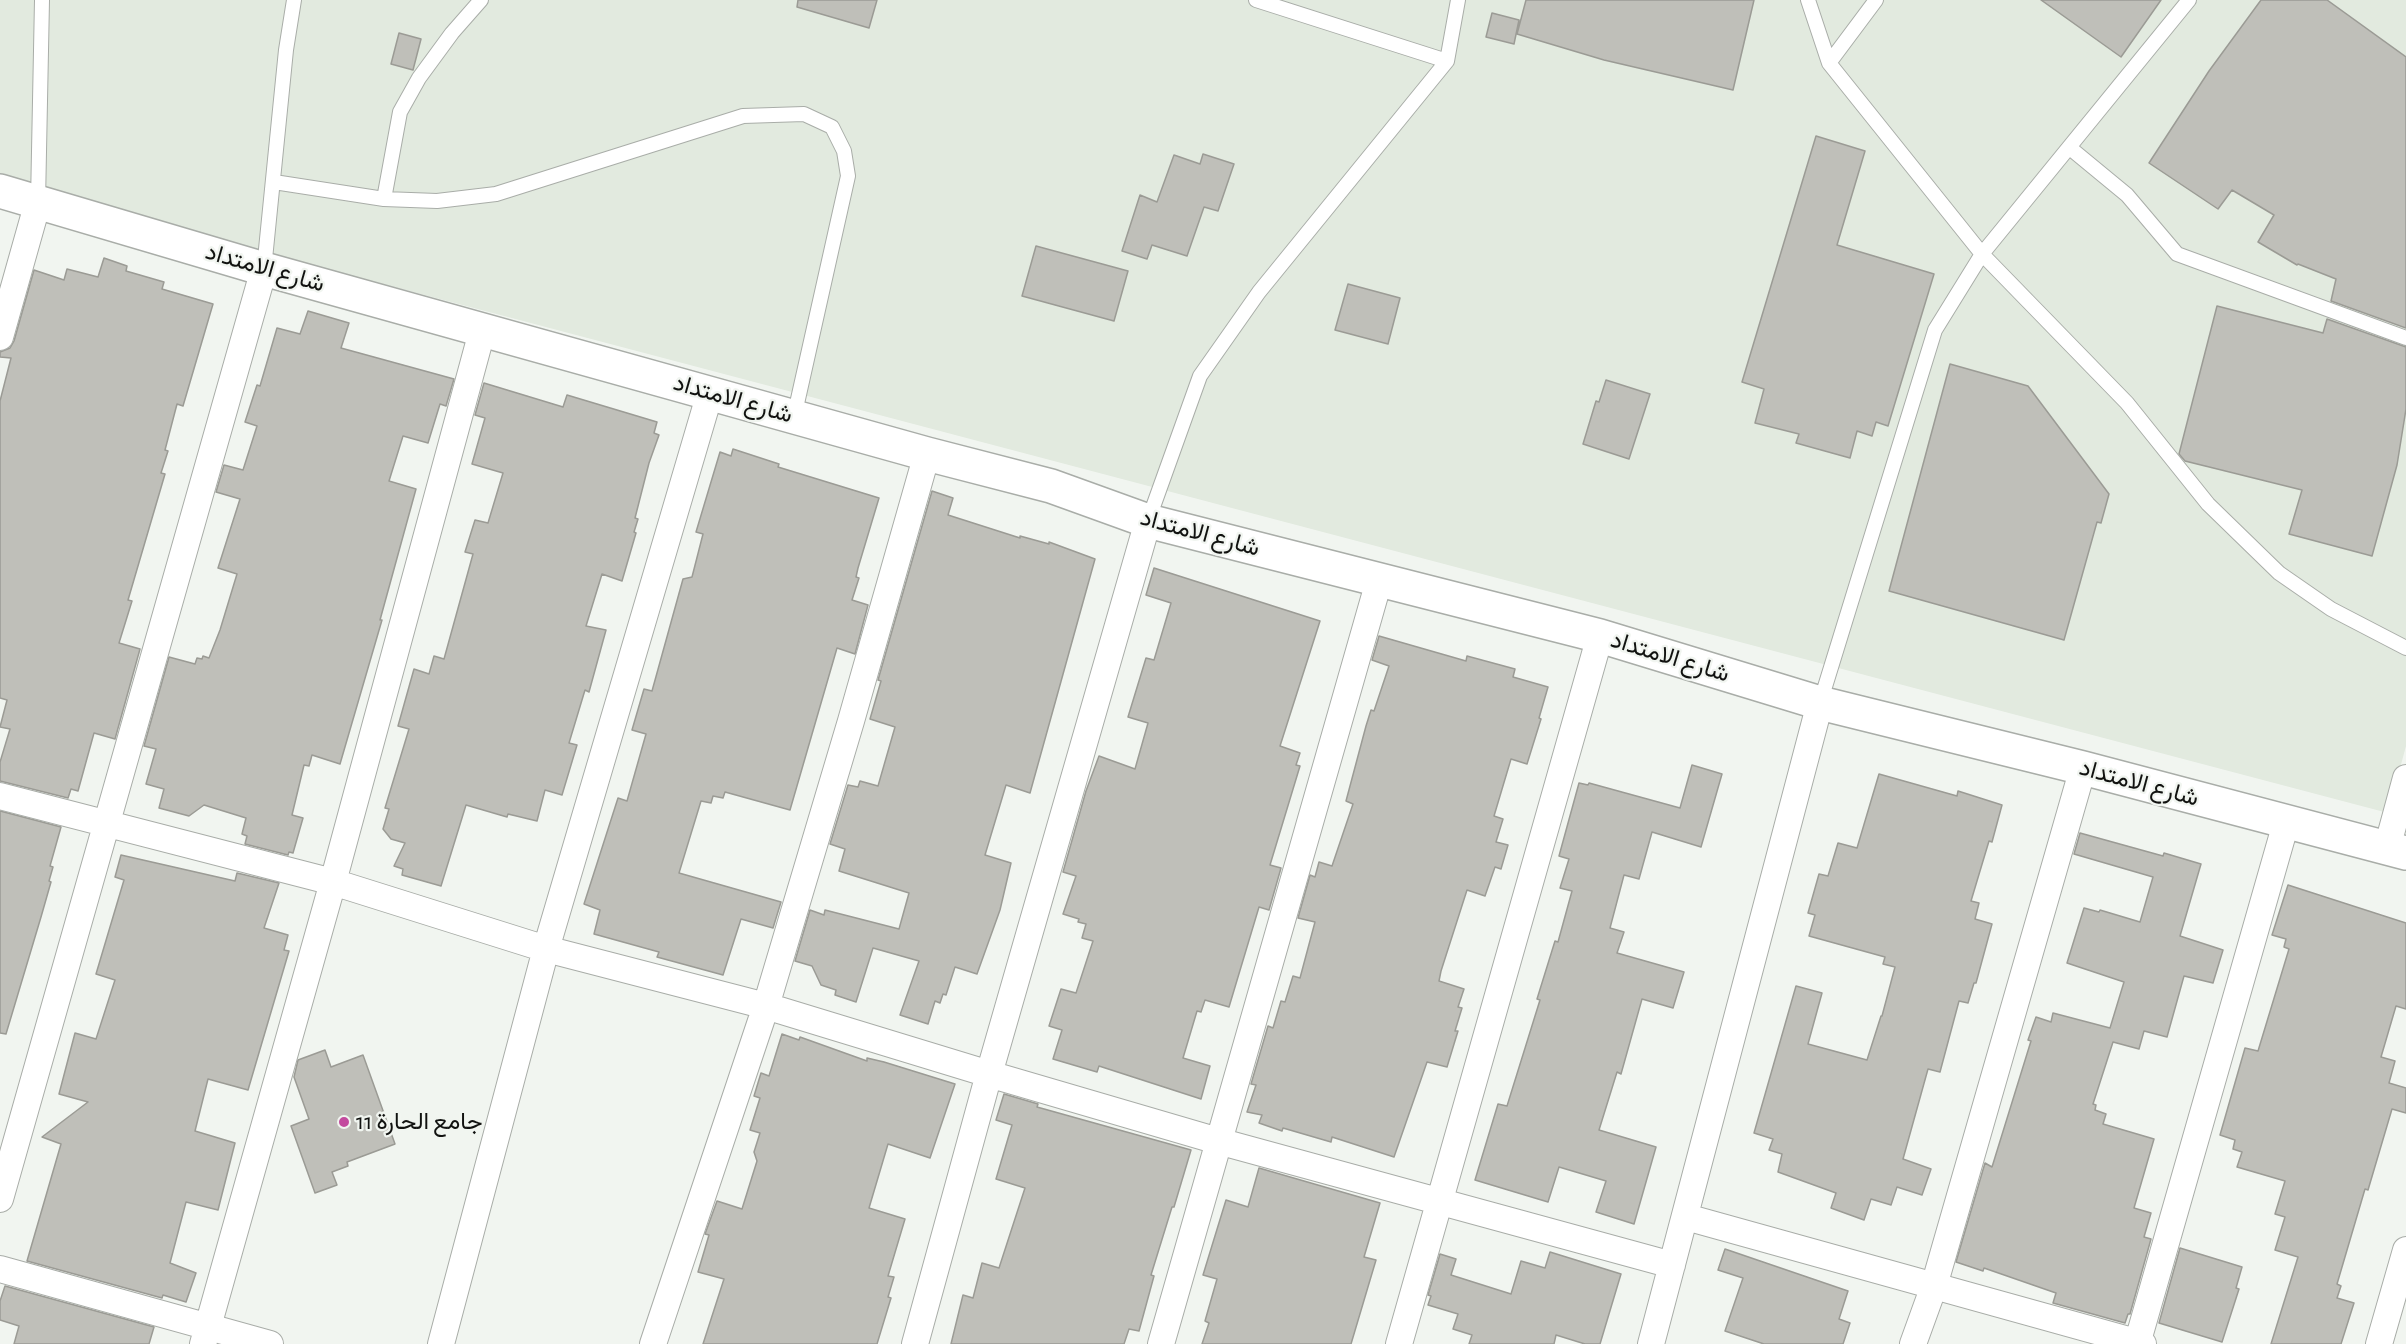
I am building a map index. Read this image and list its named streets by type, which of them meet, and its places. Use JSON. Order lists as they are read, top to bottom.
{
  "streets": {
    "street": ["شارع الامتداد"]
  },
  "places": ["جامع الحارة 11"]
}
